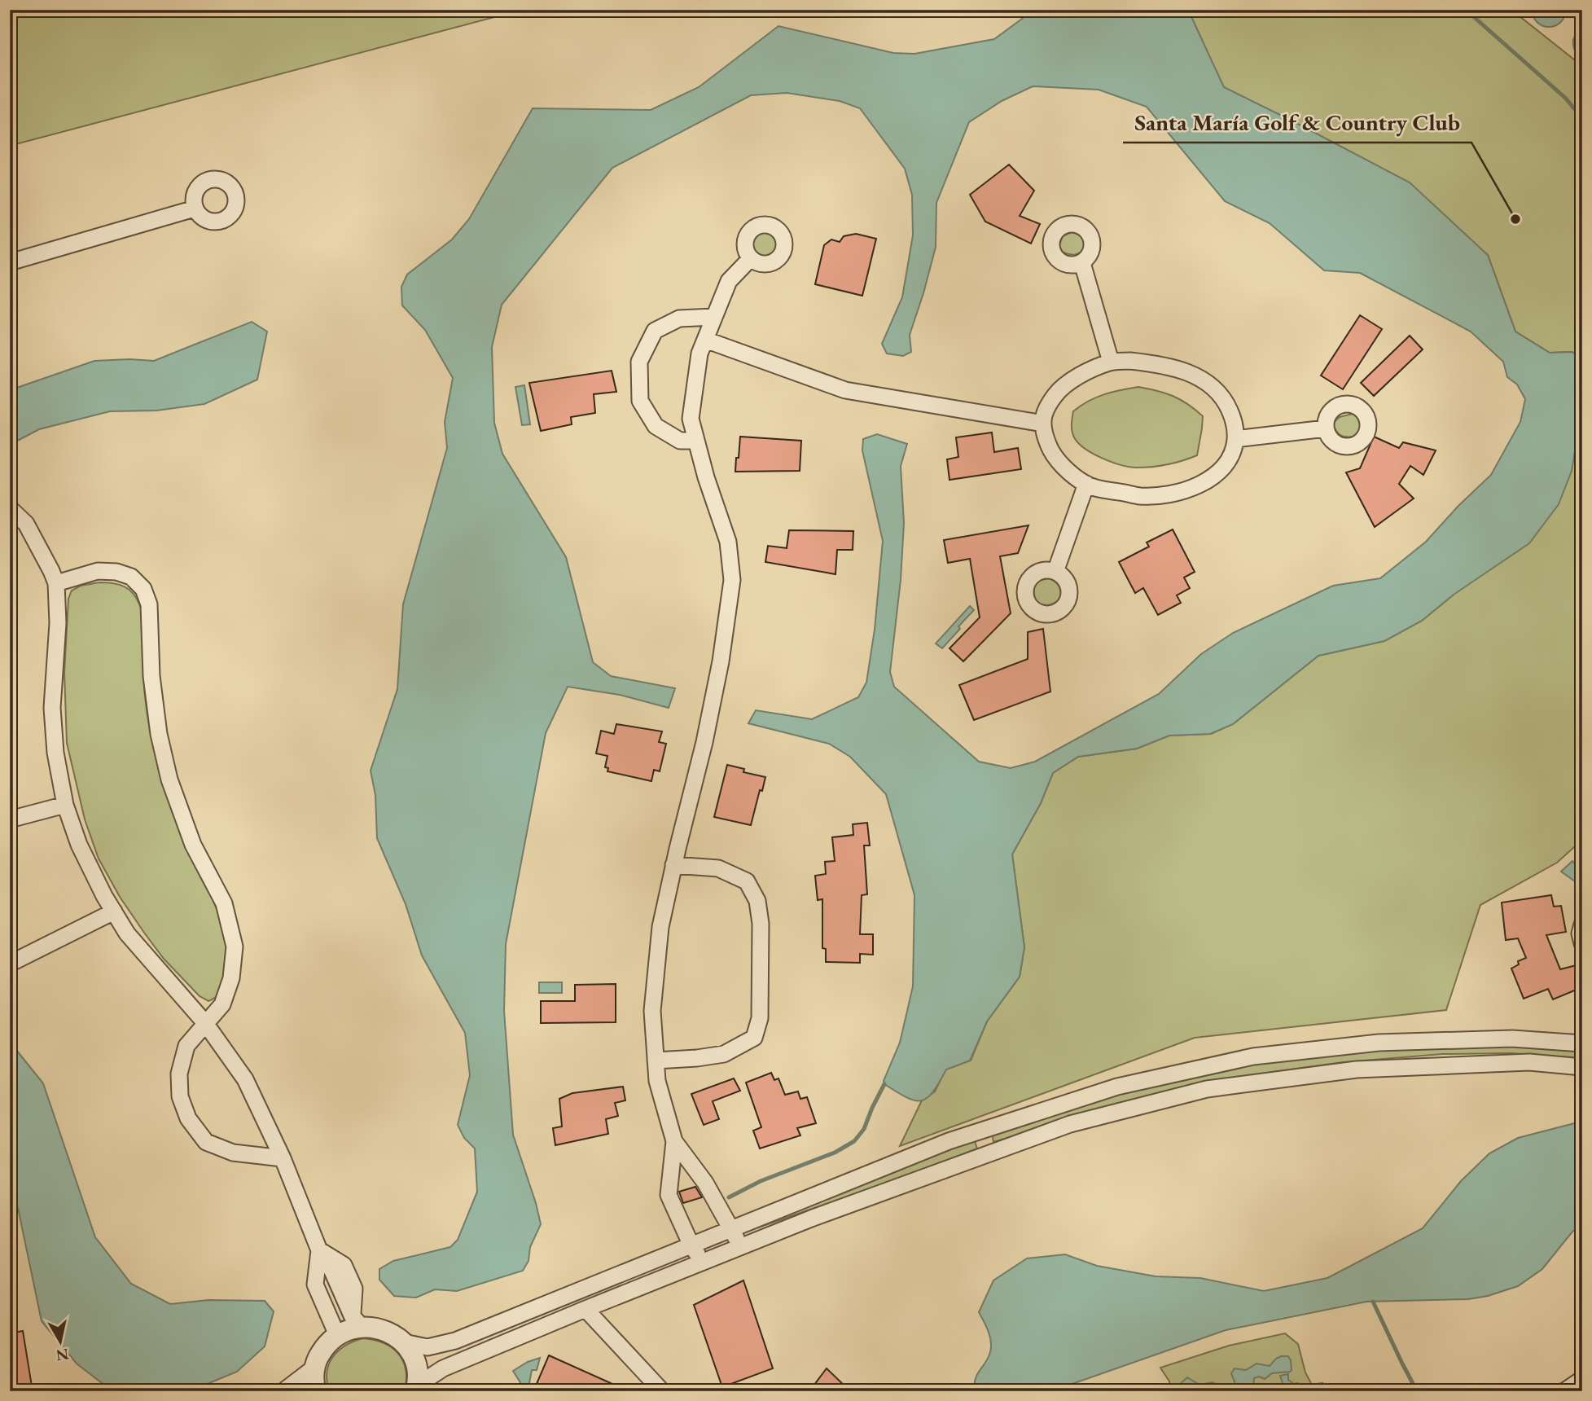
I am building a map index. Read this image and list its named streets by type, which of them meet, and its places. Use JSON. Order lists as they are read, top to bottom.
{
  "places": ["Santa María Golf & Country Club"],
  "north": "bottom"
}
